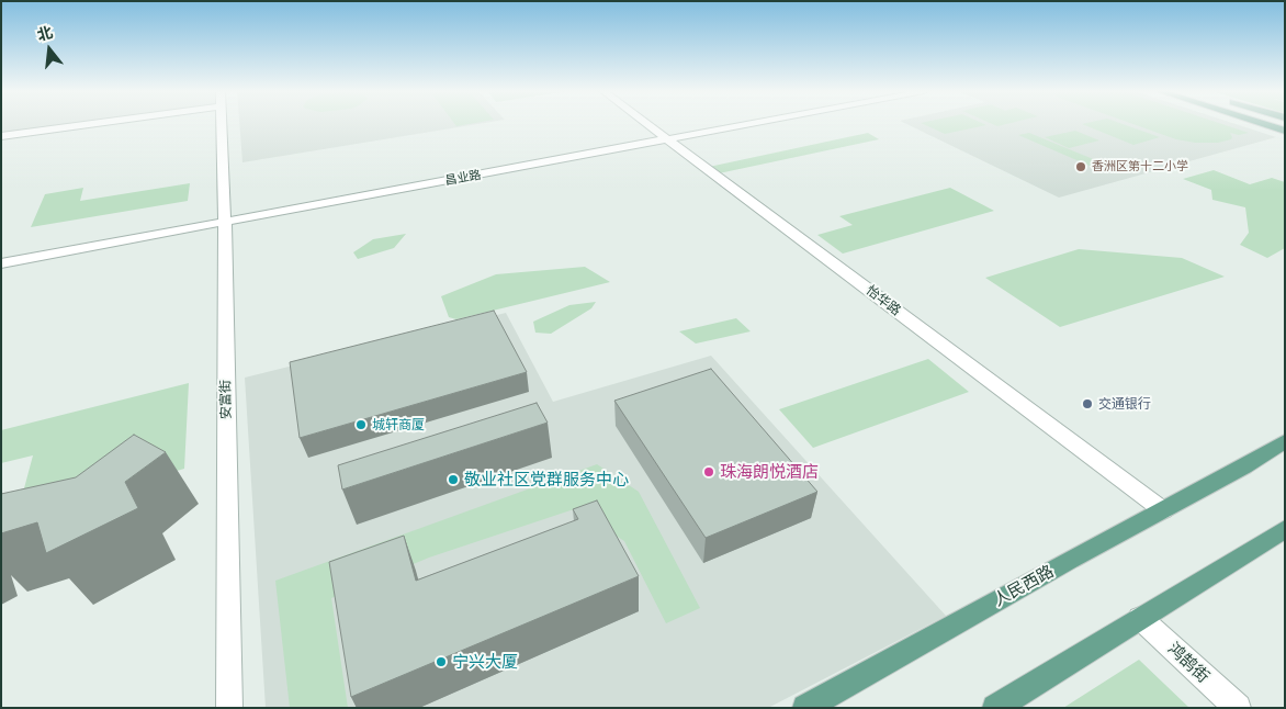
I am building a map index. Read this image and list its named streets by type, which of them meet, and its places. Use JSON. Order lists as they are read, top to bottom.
{
  "streets": {
    "main road": ["人民西路"],
    "street": [
      "昌业路",
      "怡华路",
      "安富街",
      "鸿鹄街"
    ]
  },
  "crossings": [
    ["昌业路", "怡华路"],
    ["昌业路", "安富街"],
    ["怡华路", "人民西路"]
  ],
  "places": [
    "香洲区第十二小学",
    "交通银行",
    "城轩商厦",
    "珠海朗悦酒店",
    "敬业社区党群服务中心",
    "宁兴大厦"
  ],
  "north": "top"
}
